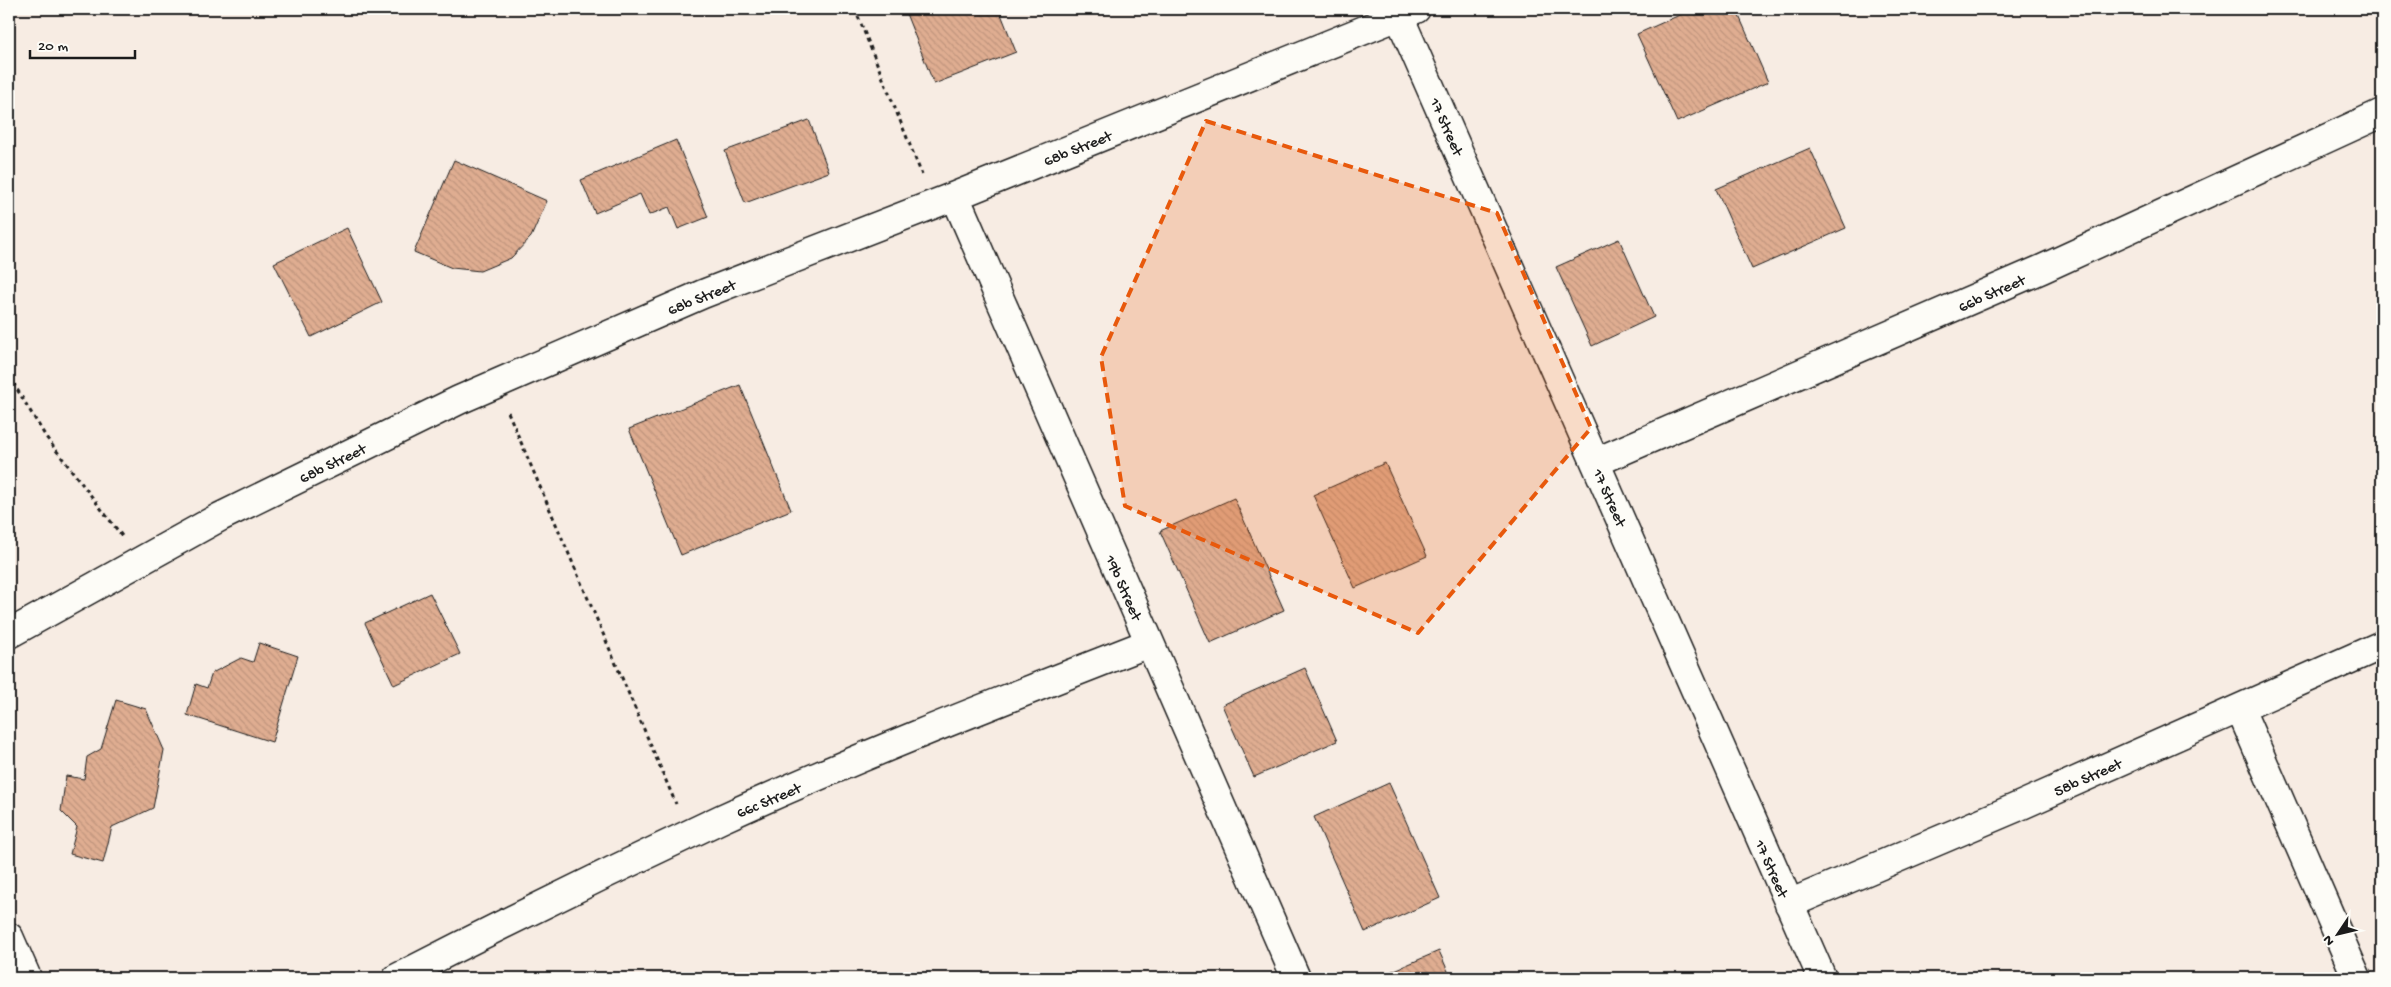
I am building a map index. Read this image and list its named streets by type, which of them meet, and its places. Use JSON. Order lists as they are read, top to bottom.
{
  "streets": {
    "street": [
      "17 Street",
      "68b Street",
      "66b Street",
      "19b Street",
      "58b Street",
      "66c Street"
    ]
  },
  "crossings": [
    ["17 Street", "68b Street"],
    ["17 Street", "66b Street"],
    ["17 Street", "58b Street"],
    ["68b Street", "19b Street"],
    ["19b Street", "66c Street"]
  ],
  "scale_bar": "20 m",
  "north": "bottom left"
}
